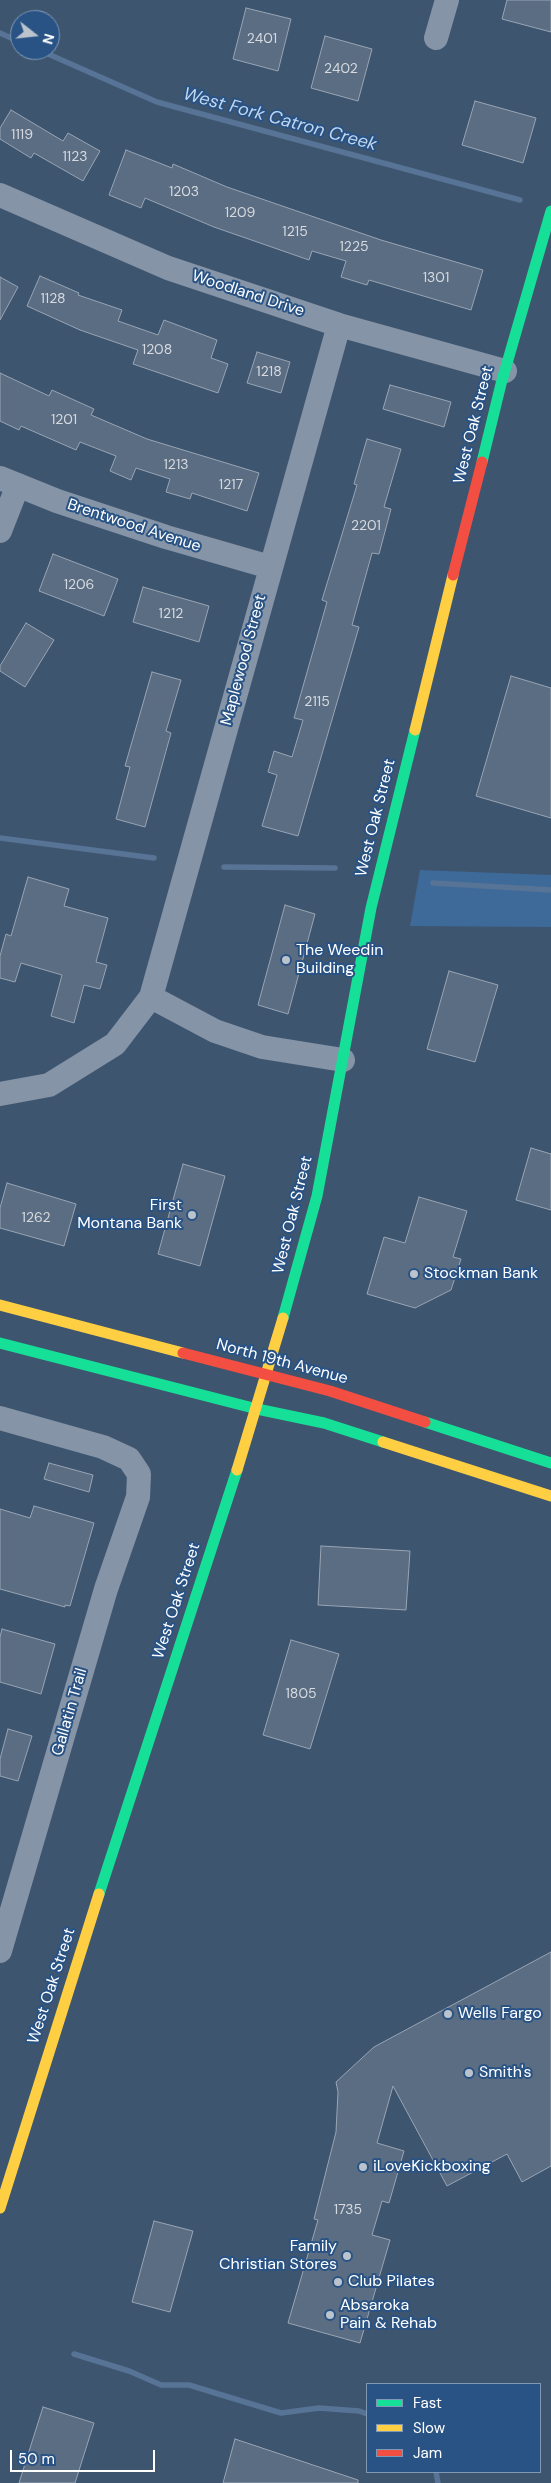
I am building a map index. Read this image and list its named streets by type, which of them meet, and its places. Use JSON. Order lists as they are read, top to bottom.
{
  "streets": {
    "main road": ["West Oak Street", "North 19th Avenue"],
    "street": [
      "Woodland Drive",
      "Brentwood Avenue",
      "Maplewood Street",
      "Gallatin Trail"
    ]
  },
  "crossings": [
    ["Woodland Drive", "West Oak Street"],
    ["Woodland Drive", "Maplewood Street"],
    ["West Oak Street", "North 19th Avenue"],
    ["Brentwood Avenue", "Maplewood Street"]
  ],
  "water": ["West Fork Catron Creek"],
  "places": [
    "The Weedin Building",
    "First Montana Bank",
    "Stockman Bank",
    "Wells Fargo",
    "Smith's",
    "iLoveKickboxing",
    "Family Christian Stores",
    "Club Pilates",
    "Absaroka Pain & Rehab"
  ],
  "house_numbers": [
    "2401",
    "2402",
    "1119",
    "1123",
    "1203",
    "1209",
    "1215",
    "1225",
    "1301",
    "1128",
    "1208",
    "1218",
    "1201",
    "1213",
    "1217",
    "2201",
    "1206",
    "1212",
    "2115",
    "1262",
    "1805",
    "1735"
  ],
  "legend": ["Fast", "Slow", "Jam"],
  "scale_bar": "50 m",
  "north": "right"
}
